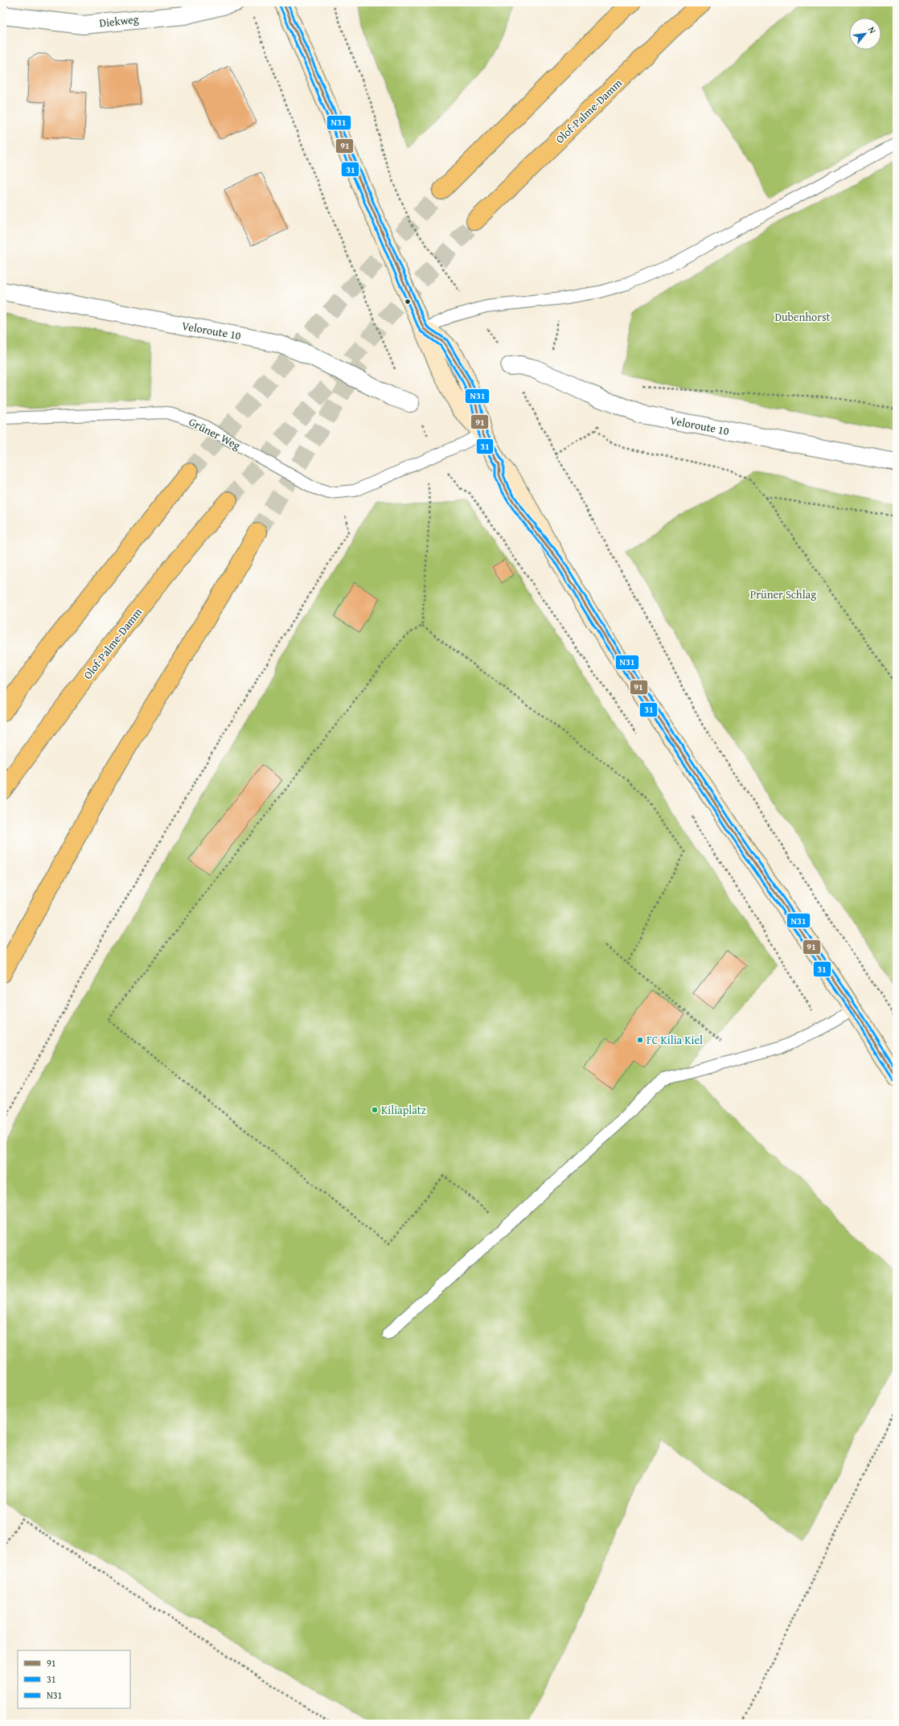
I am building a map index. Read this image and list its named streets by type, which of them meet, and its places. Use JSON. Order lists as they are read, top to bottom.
{
  "streets": {
    "highway": ["Olof-Palme-Damm"],
    "street": ["Diekweg", "Veloroute 10"],
    "lane": ["Grüner Weg"]
  },
  "parks": ["Dubenhorst", "Prüner Schlag"],
  "places": ["FC Kilia Kiel", "Kiliaplatz"],
  "lines": ["transit line 91", "transit line N31", "transit line 31"],
  "legend": ["91", "31", "N31"],
  "north": "top right"
}
